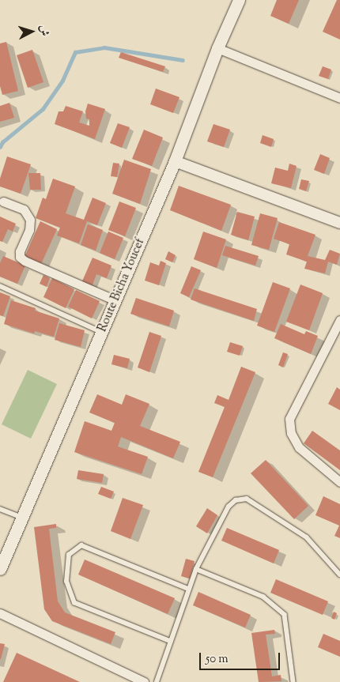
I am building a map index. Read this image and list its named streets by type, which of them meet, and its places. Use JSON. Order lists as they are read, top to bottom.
{
  "streets": {
    "main road": ["Route Bicha Youcef"]
  },
  "scale_bar": "50 m",
  "north": "right"
}
